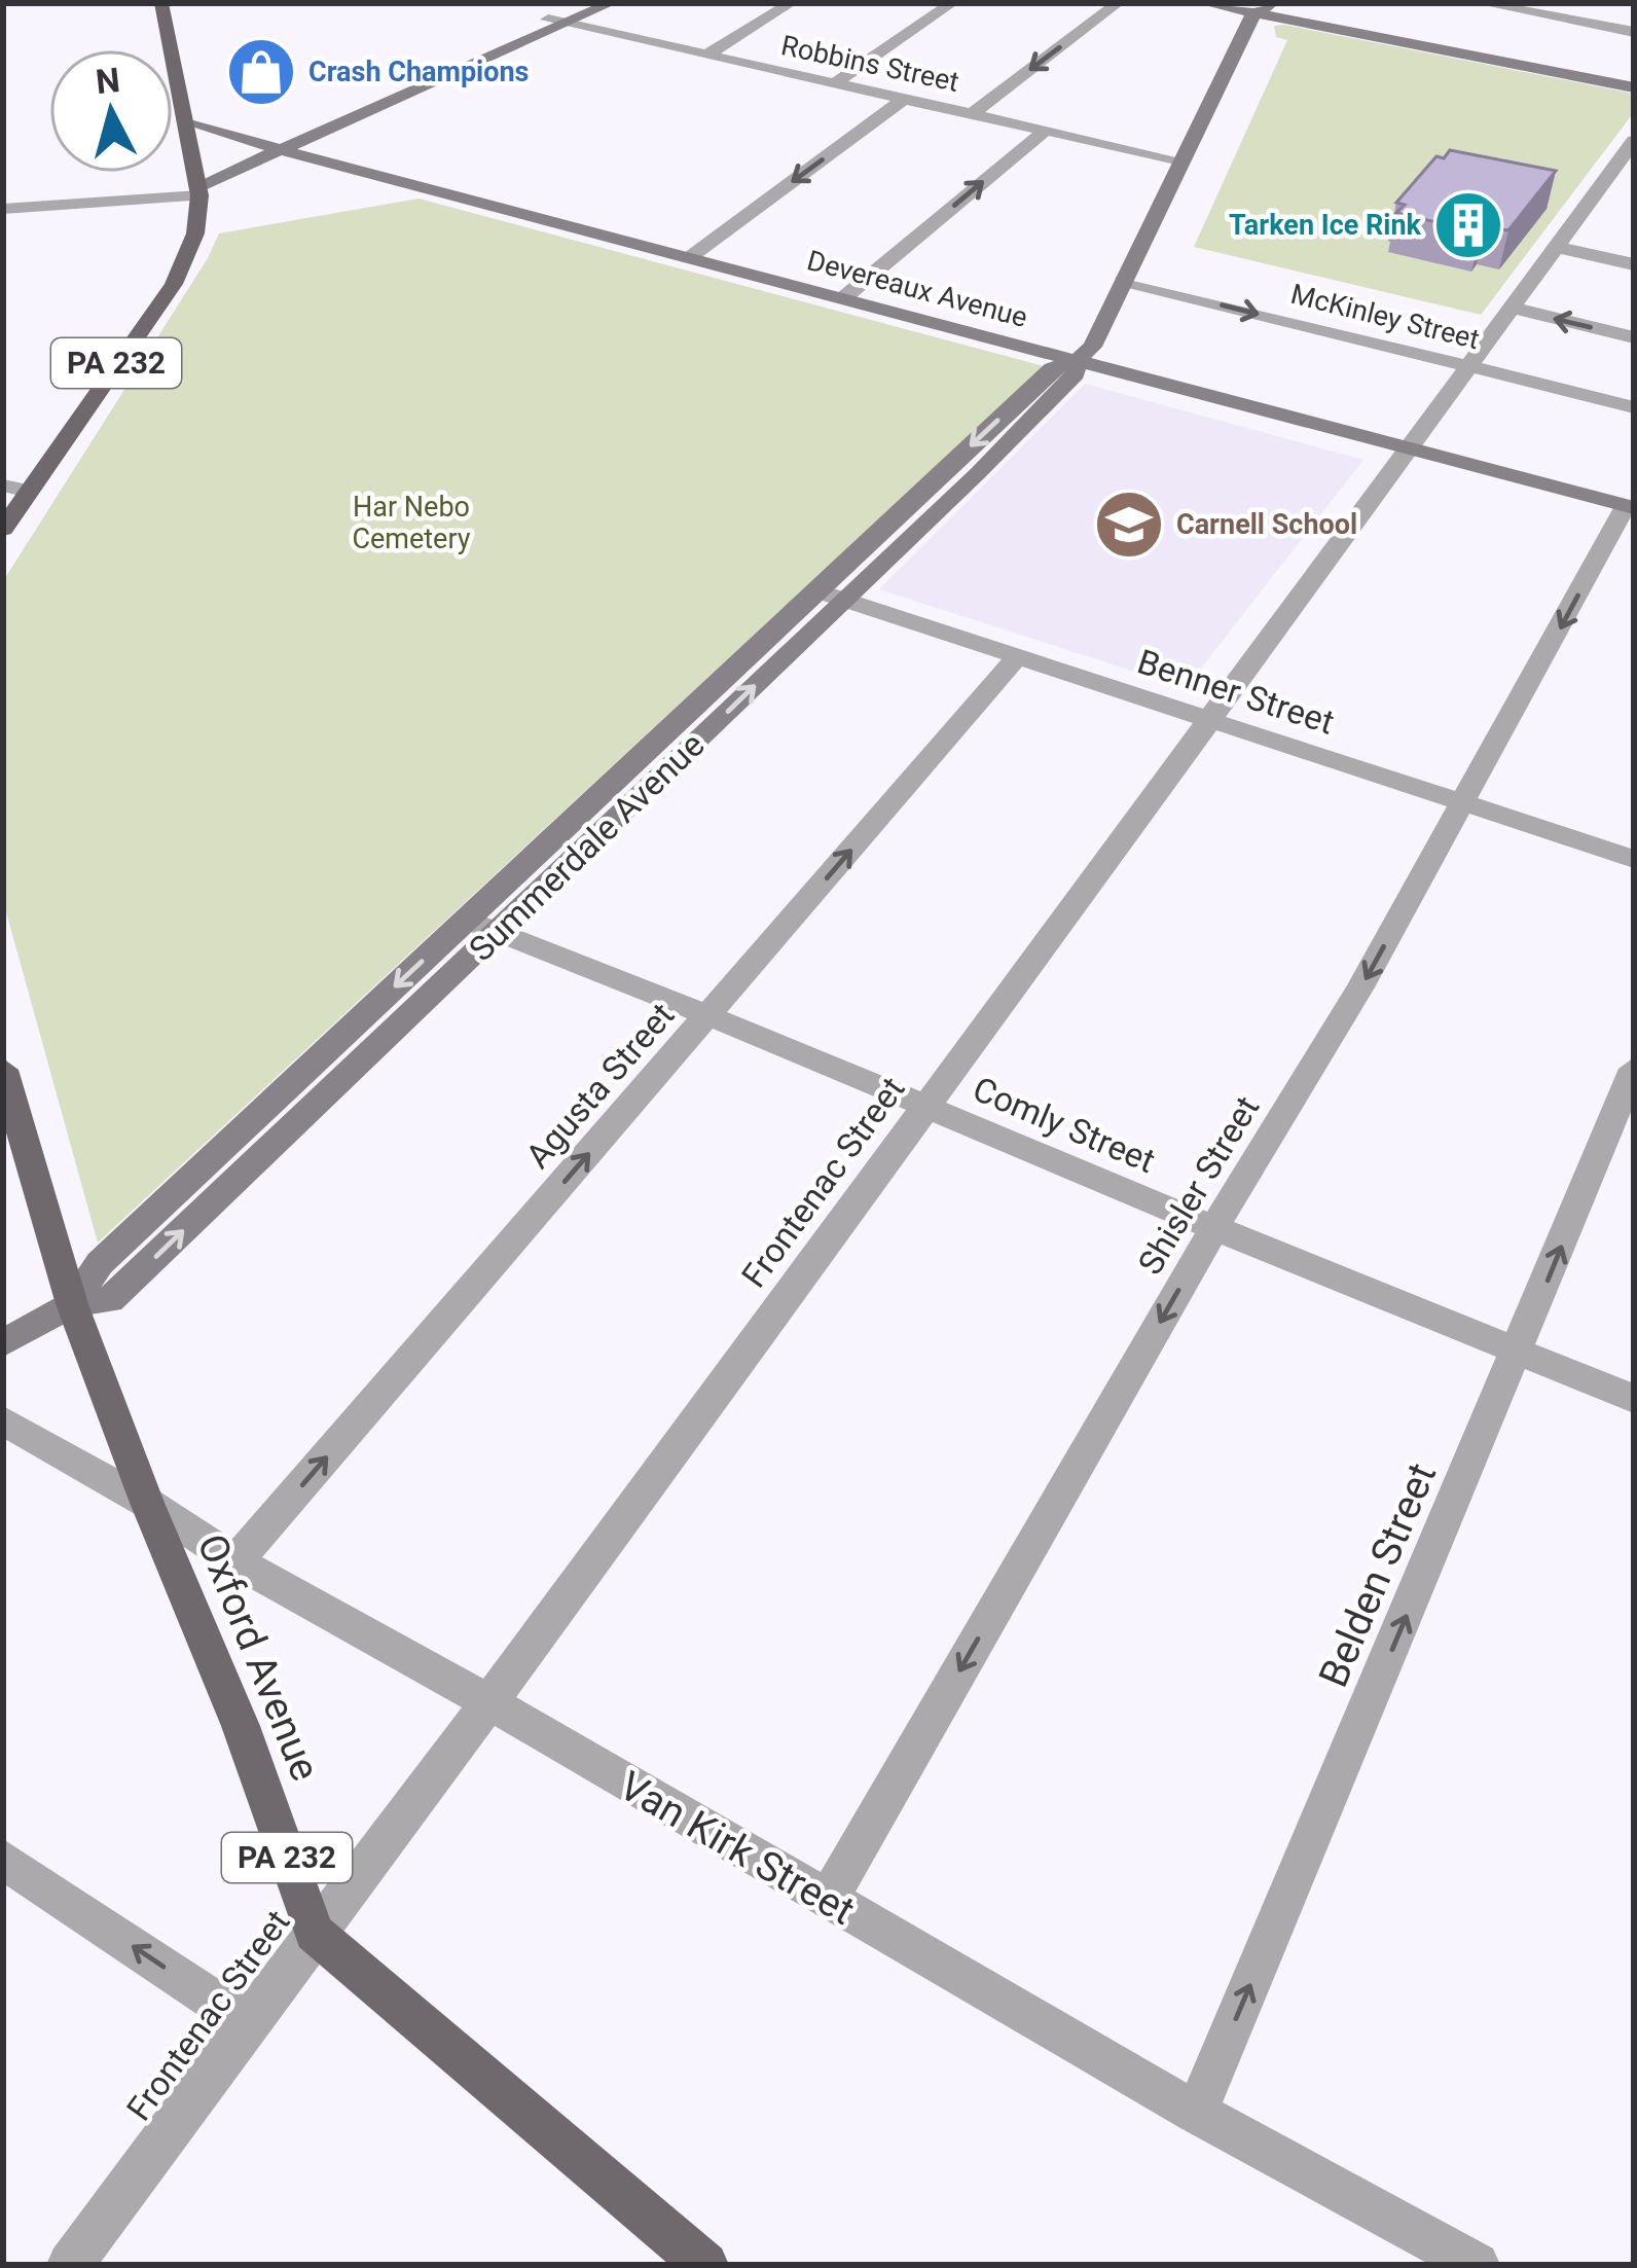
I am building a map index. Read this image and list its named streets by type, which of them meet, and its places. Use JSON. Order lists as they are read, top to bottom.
{
  "streets": {
    "main road": ["PA 232", "Oxford Avenue"],
    "street": [
      "Robbins Street",
      "Devereaux Avenue",
      "McKinley Street",
      "Benner Street",
      "Summerdale Avenue",
      "Agusta Street",
      "Comly Street",
      "Frontenac Street",
      "Shisler Street",
      "Belden Street",
      "Van Kirk Street"
    ]
  },
  "crossings": [
    ["Robbins Street", "Summerdale Avenue"],
    ["Devereaux Avenue", "PA 232"],
    ["Devereaux Avenue", "Summerdale Avenue"],
    ["Devereaux Avenue", "Frontenac Street"],
    ["Devereaux Avenue", "Shisler Street"],
    ["McKinley Street", "Summerdale Avenue"],
    ["McKinley Street", "Frontenac Street"],
    ["Benner Street", "Summerdale Avenue"],
    ["Benner Street", "Agusta Street"],
    ["Benner Street", "Frontenac Street"],
    ["Benner Street", "Shisler Street"],
    ["Summerdale Avenue", "Comly Street"],
    ["Summerdale Avenue", "Oxford Avenue"],
    ["Agusta Street", "Comly Street"],
    ["Agusta Street", "Van Kirk Street"],
    ["Comly Street", "Frontenac Street"],
    ["Comly Street", "Shisler Street"],
    ["Comly Street", "Belden Street"],
    ["Frontenac Street", "Oxford Avenue"],
    ["Frontenac Street", "Van Kirk Street"],
    ["Shisler Street", "Van Kirk Street"],
    ["Belden Street", "Van Kirk Street"],
    ["Oxford Avenue", "Van Kirk Street"]
  ],
  "one_way": [
    "McKinley Street",
    "Agusta Street",
    "Shisler Street",
    "Belden Street"
  ],
  "parks": ["Har Nebo Cemetery"],
  "places": {
    "shop": ["Crash Champions"],
    "building": ["Tarken Ice Rink"],
    "school or university": ["Carnell School"]
  },
  "north": "top"
}
